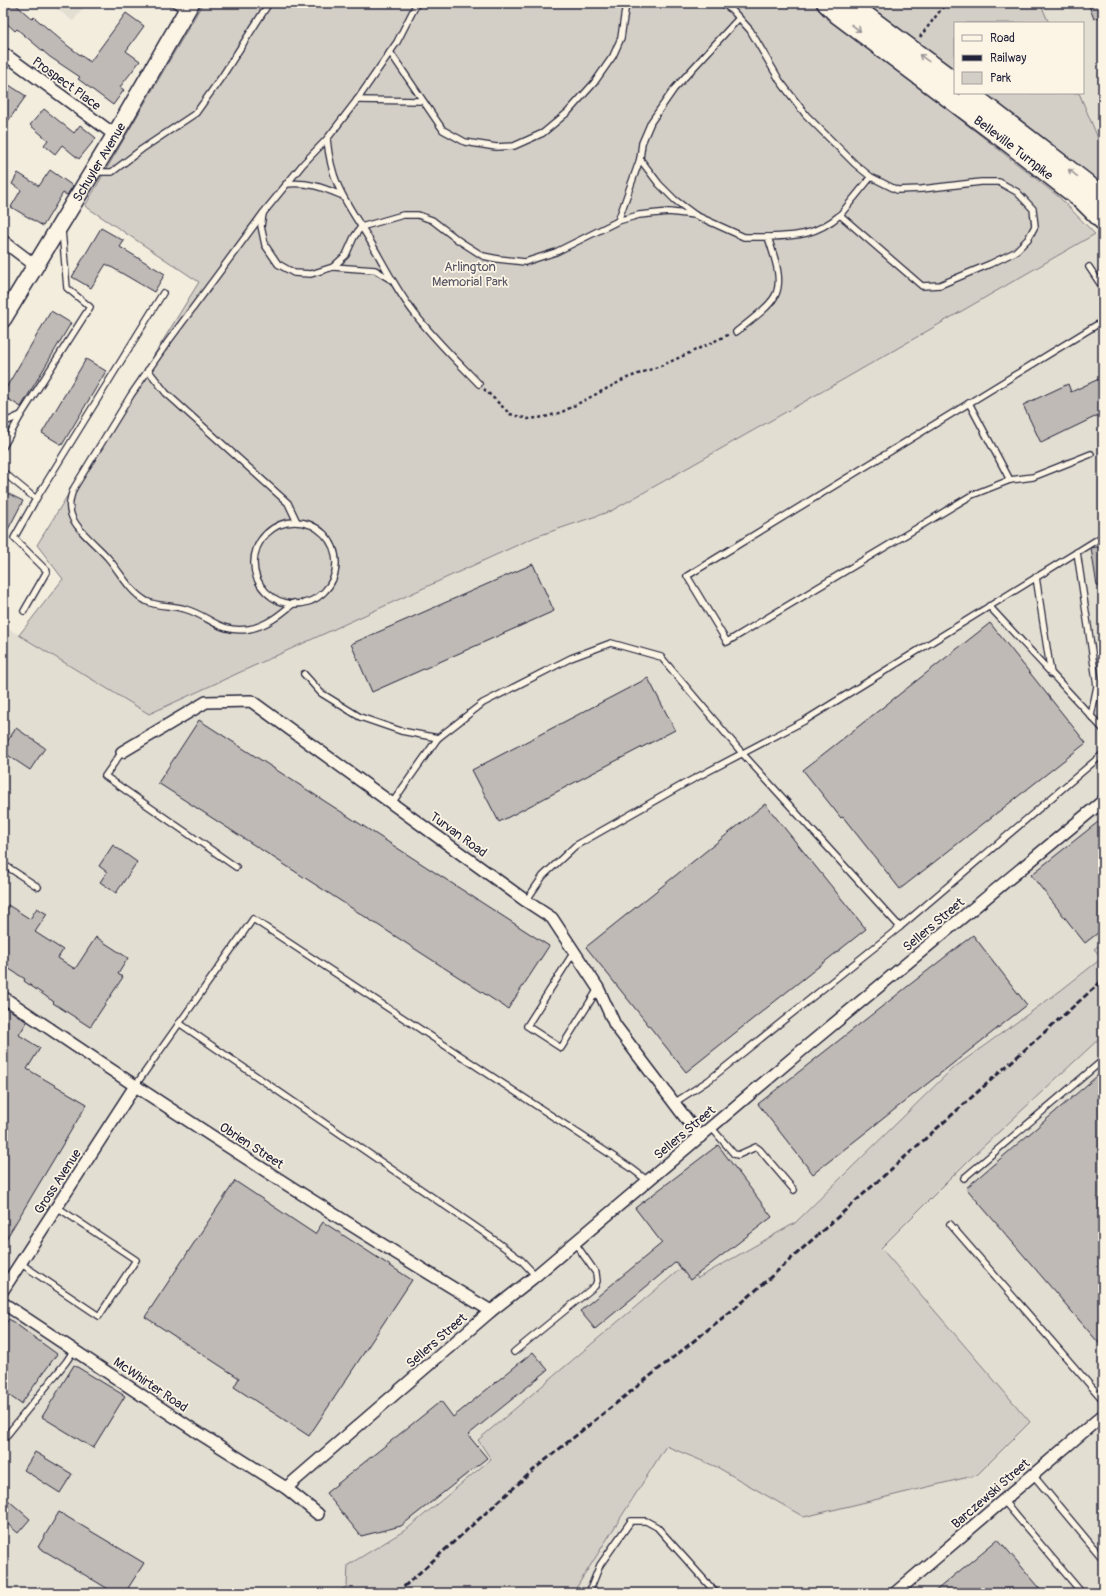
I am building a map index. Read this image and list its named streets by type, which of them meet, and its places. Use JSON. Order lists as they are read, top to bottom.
{
  "streets": {
    "main road": ["Belleville Turnpike", "Schuyler Avenue"],
    "street": [
      "Prospect Place",
      "Turvan Road",
      "Sellers Street",
      "Obrien Street",
      "Gross Avenue",
      "McWhirter Road",
      "Barczewski Street"
    ]
  },
  "crossings": [
    ["Prospect Place", "Schuyler Avenue"],
    ["Turvan Road", "Sellers Street"],
    ["Sellers Street", "Obrien Street"],
    ["Sellers Street", "McWhirter Road"],
    ["Obrien Street", "Gross Avenue"]
  ],
  "parks": ["Arlington Memorial Park"],
  "legend": ["Road", "Railway", "Park"]
}
